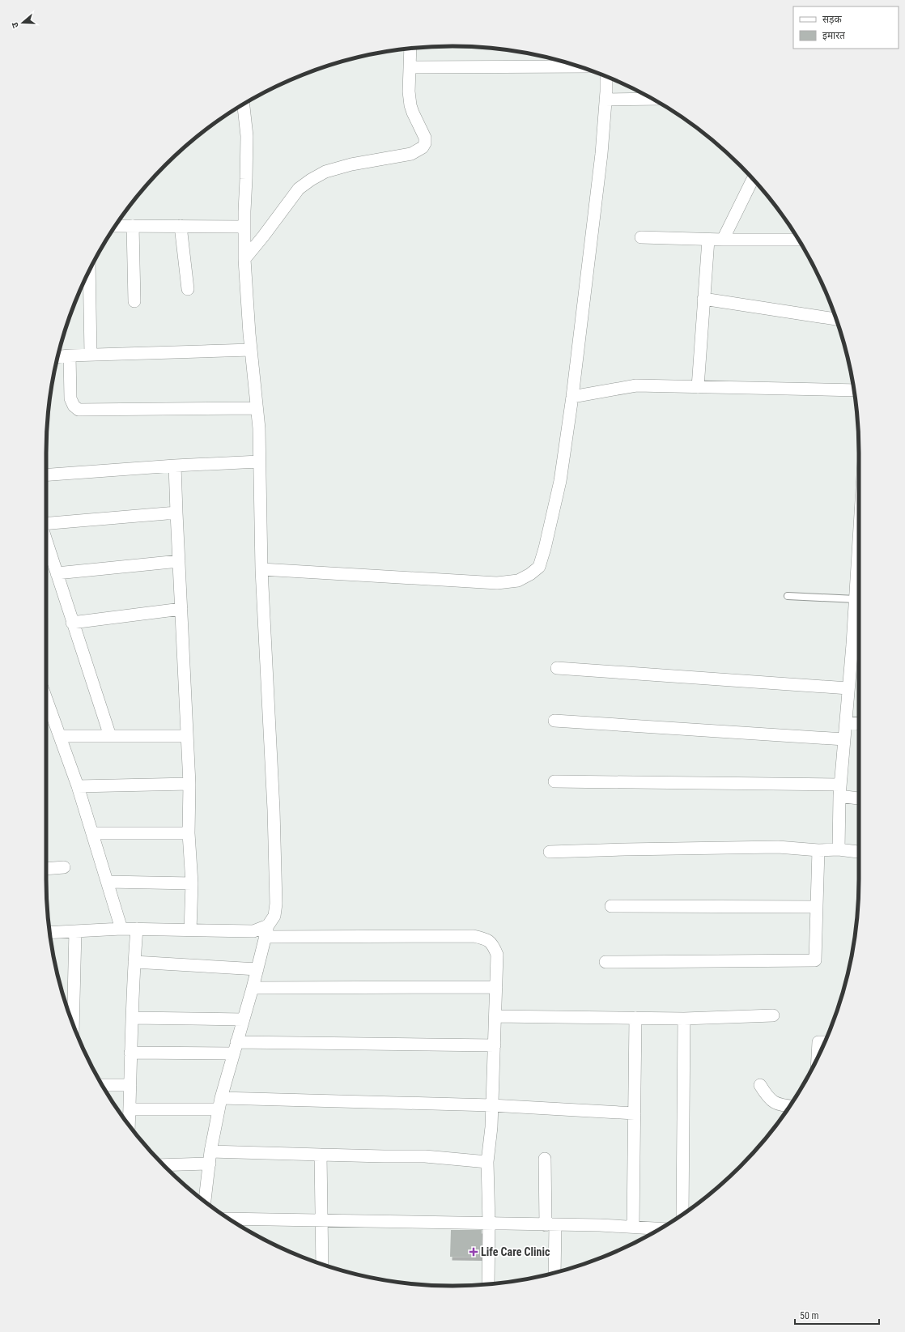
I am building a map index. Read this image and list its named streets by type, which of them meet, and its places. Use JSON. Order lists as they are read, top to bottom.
{
  "places": {
    "health": ["Life Care Clinic"]
  },
  "legend": ["सड़क", "इमारत"],
  "scale_bar": "50 m",
  "north": "left"
}
